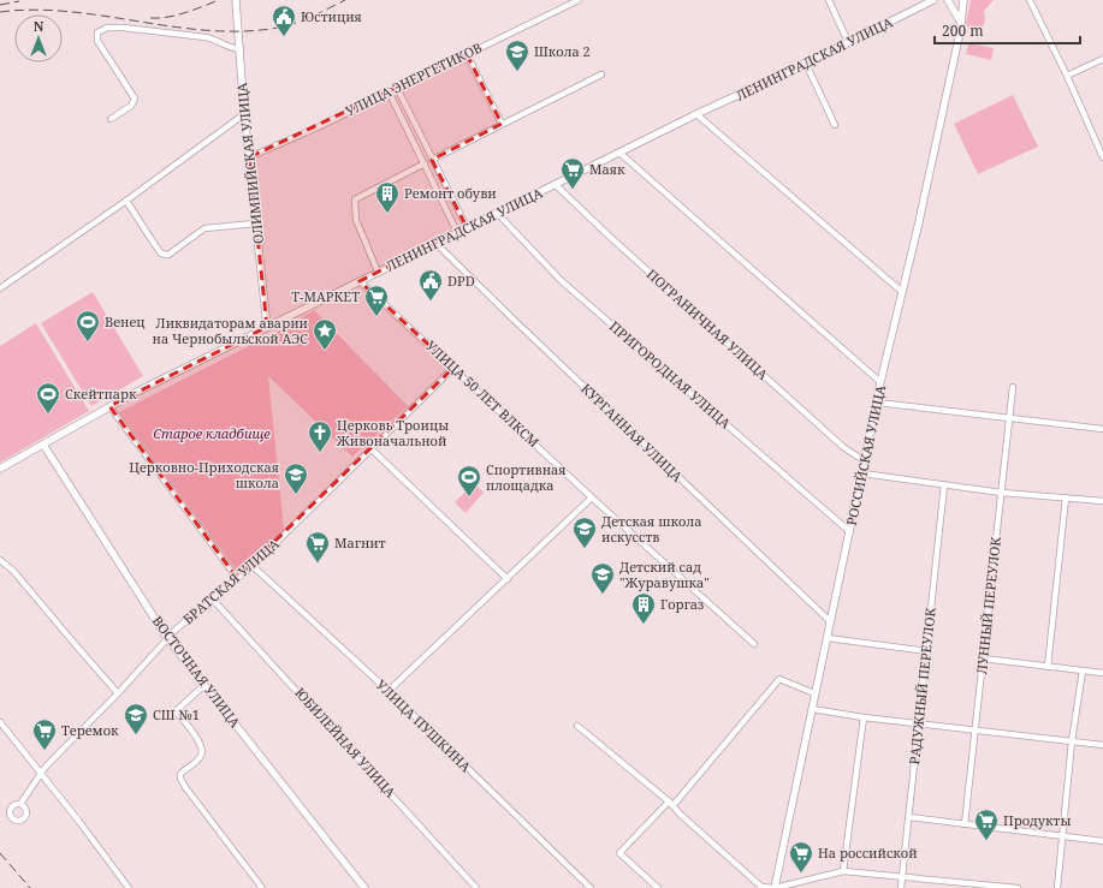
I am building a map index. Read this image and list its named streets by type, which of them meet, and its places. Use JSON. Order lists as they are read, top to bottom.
{
  "streets": {
    "street": [
      "ЛЕНИНГРАДСКАЯ УЛИЦА",
      "УЛИЦА ЭНЕРГЕТИКОВ",
      "ОЛИМПИЙСКАЯ УЛИЦА",
      "ПОГРАНИЧНАЯ УЛИЦА",
      "ПРИГОРОДНАЯ УЛИЦА",
      "УЛИЦА 50 ЛЕТ ВЛКСМ",
      "КУРГАННАЯ УЛИЦА",
      "РОССИЙСКАЯ УЛИЦА",
      "БРАТСКАЯ УЛИЦА",
      "ЛУННЫЙ ПЕРЕУЛОК",
      "ВОСТОЧНАЯ УЛИЦА",
      "РАДУЖНЫЙ ПЕРЕУЛОК",
      "УЛИЦА ПУШКИНА",
      "ЮБИЛЕЙНАЯ УЛИЦА"
    ]
  },
  "crossings": [
    ["ЛЕНИНГРАДСКАЯ УЛИЦА", "ОЛИМПИЙСКАЯ УЛИЦА"],
    ["ЛЕНИНГРАДСКАЯ УЛИЦА", "ПОГРАНИЧНАЯ УЛИЦА"],
    ["ЛЕНИНГРАДСКАЯ УЛИЦА", "ПРИГОРОДНАЯ УЛИЦА"],
    ["ЛЕНИНГРАДСКАЯ УЛИЦА", "УЛИЦА 50 ЛЕТ ВЛКСМ"],
    ["ЛЕНИНГРАДСКАЯ УЛИЦА", "КУРГАННАЯ УЛИЦА"],
    ["ЛЕНИНГРАДСКАЯ УЛИЦА", "ВОСТОЧНАЯ УЛИЦА"],
    ["УЛИЦА ЭНЕРГЕТИКОВ", "ОЛИМПИЙСКАЯ УЛИЦА"],
    ["ПОГРАНИЧНАЯ УЛИЦА", "РОССИЙСКАЯ УЛИЦА"],
    ["ПРИГОРОДНАЯ УЛИЦА", "РОССИЙСКАЯ УЛИЦА"],
    ["УЛИЦА 50 ЛЕТ ВЛКСМ", "БРАТСКАЯ УЛИЦА"],
    ["КУРГАННАЯ УЛИЦА", "РОССИЙСКАЯ УЛИЦА"],
    ["БРАТСКАЯ УЛИЦА", "ВОСТОЧНАЯ УЛИЦА"],
    ["БРАТСКАЯ УЛИЦА", "УЛИЦА ПУШКИНА"],
    ["БРАТСКАЯ УЛИЦА", "ЮБИЛЕЙНАЯ УЛИЦА"]
  ],
  "parks": ["Старое кладбище"],
  "places": {
    "public building": ["Юстиция", "DPD"],
    "school or university": [
      "Школа 2",
      "Церковно-Приходская школа",
      "Детская школа искусств",
      "Детский сад \"Журавушка\"",
      "СШ №1"
    ],
    "supermarket": [
      "Маяк",
      "Т-МАРКЕТ",
      "Магнит",
      "Теремок",
      "Продукты",
      "На российской"
    ],
    "building": ["Ремонт обуви", "Горгаз"],
    "sports": ["Венец", "Скейтпарк", "Спортивная площадка"],
    "place": ["Ликвидаторам аварии на Чернобыльской АЭС"],
    "church": ["Церковь Троицы Живоначальной"]
  },
  "scale_bar": "200 m",
  "north": "top"
}
